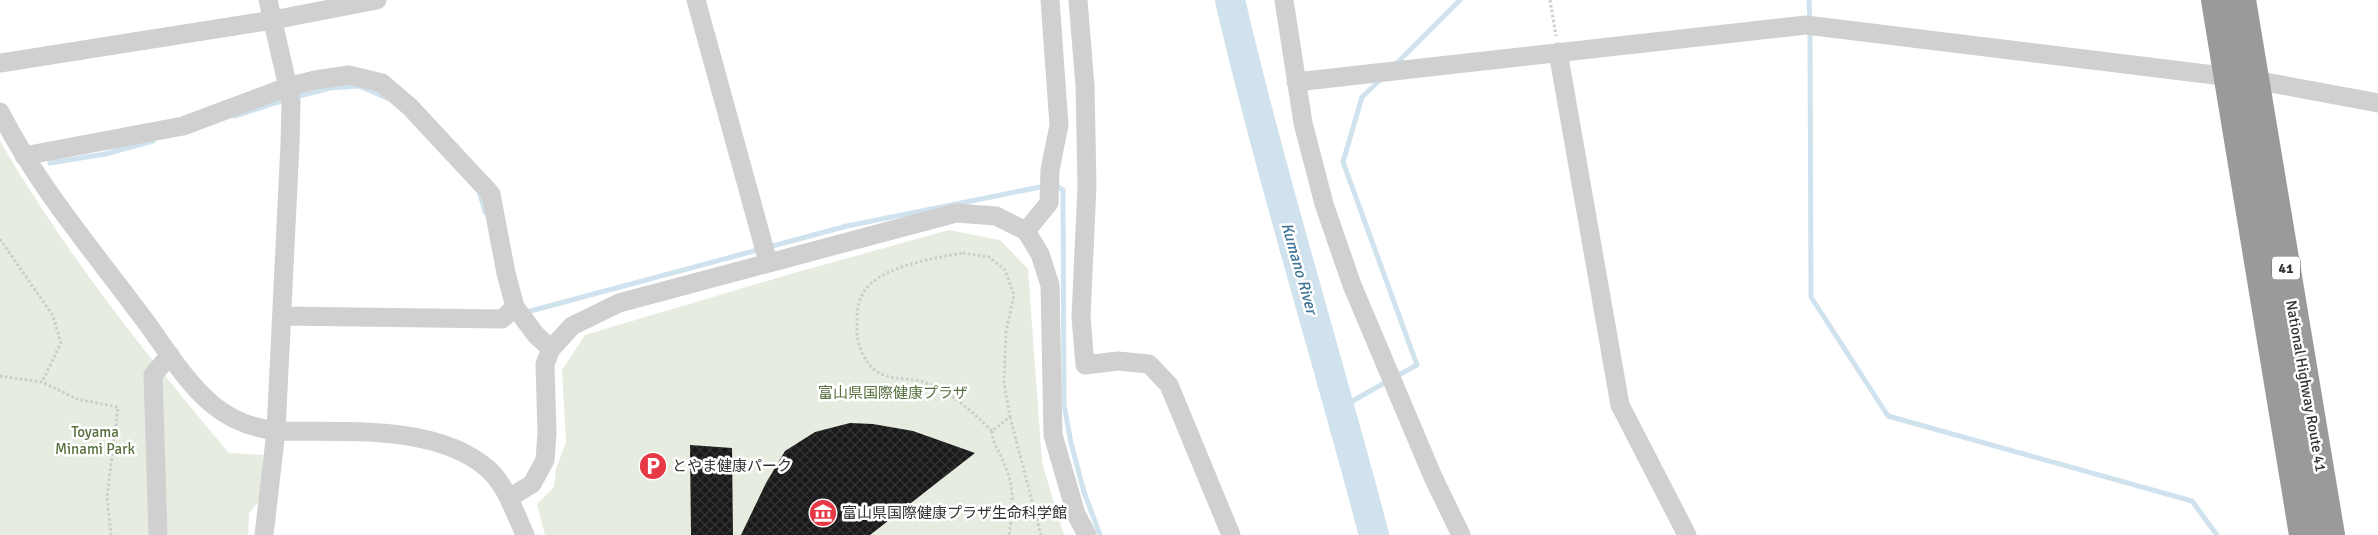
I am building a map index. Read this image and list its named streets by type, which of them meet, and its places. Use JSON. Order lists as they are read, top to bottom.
{
  "streets": {
    "highway": ["41", "National Highway Route 41"]
  },
  "water": ["Kumano River"],
  "parks": ["富山県国際健康プラザ", "Toyama Minami Park"],
  "places": {
    "parking": ["とやま健康パーク"],
    "museum": ["富山県国際健康プラザ生命科学館"]
  }
}
